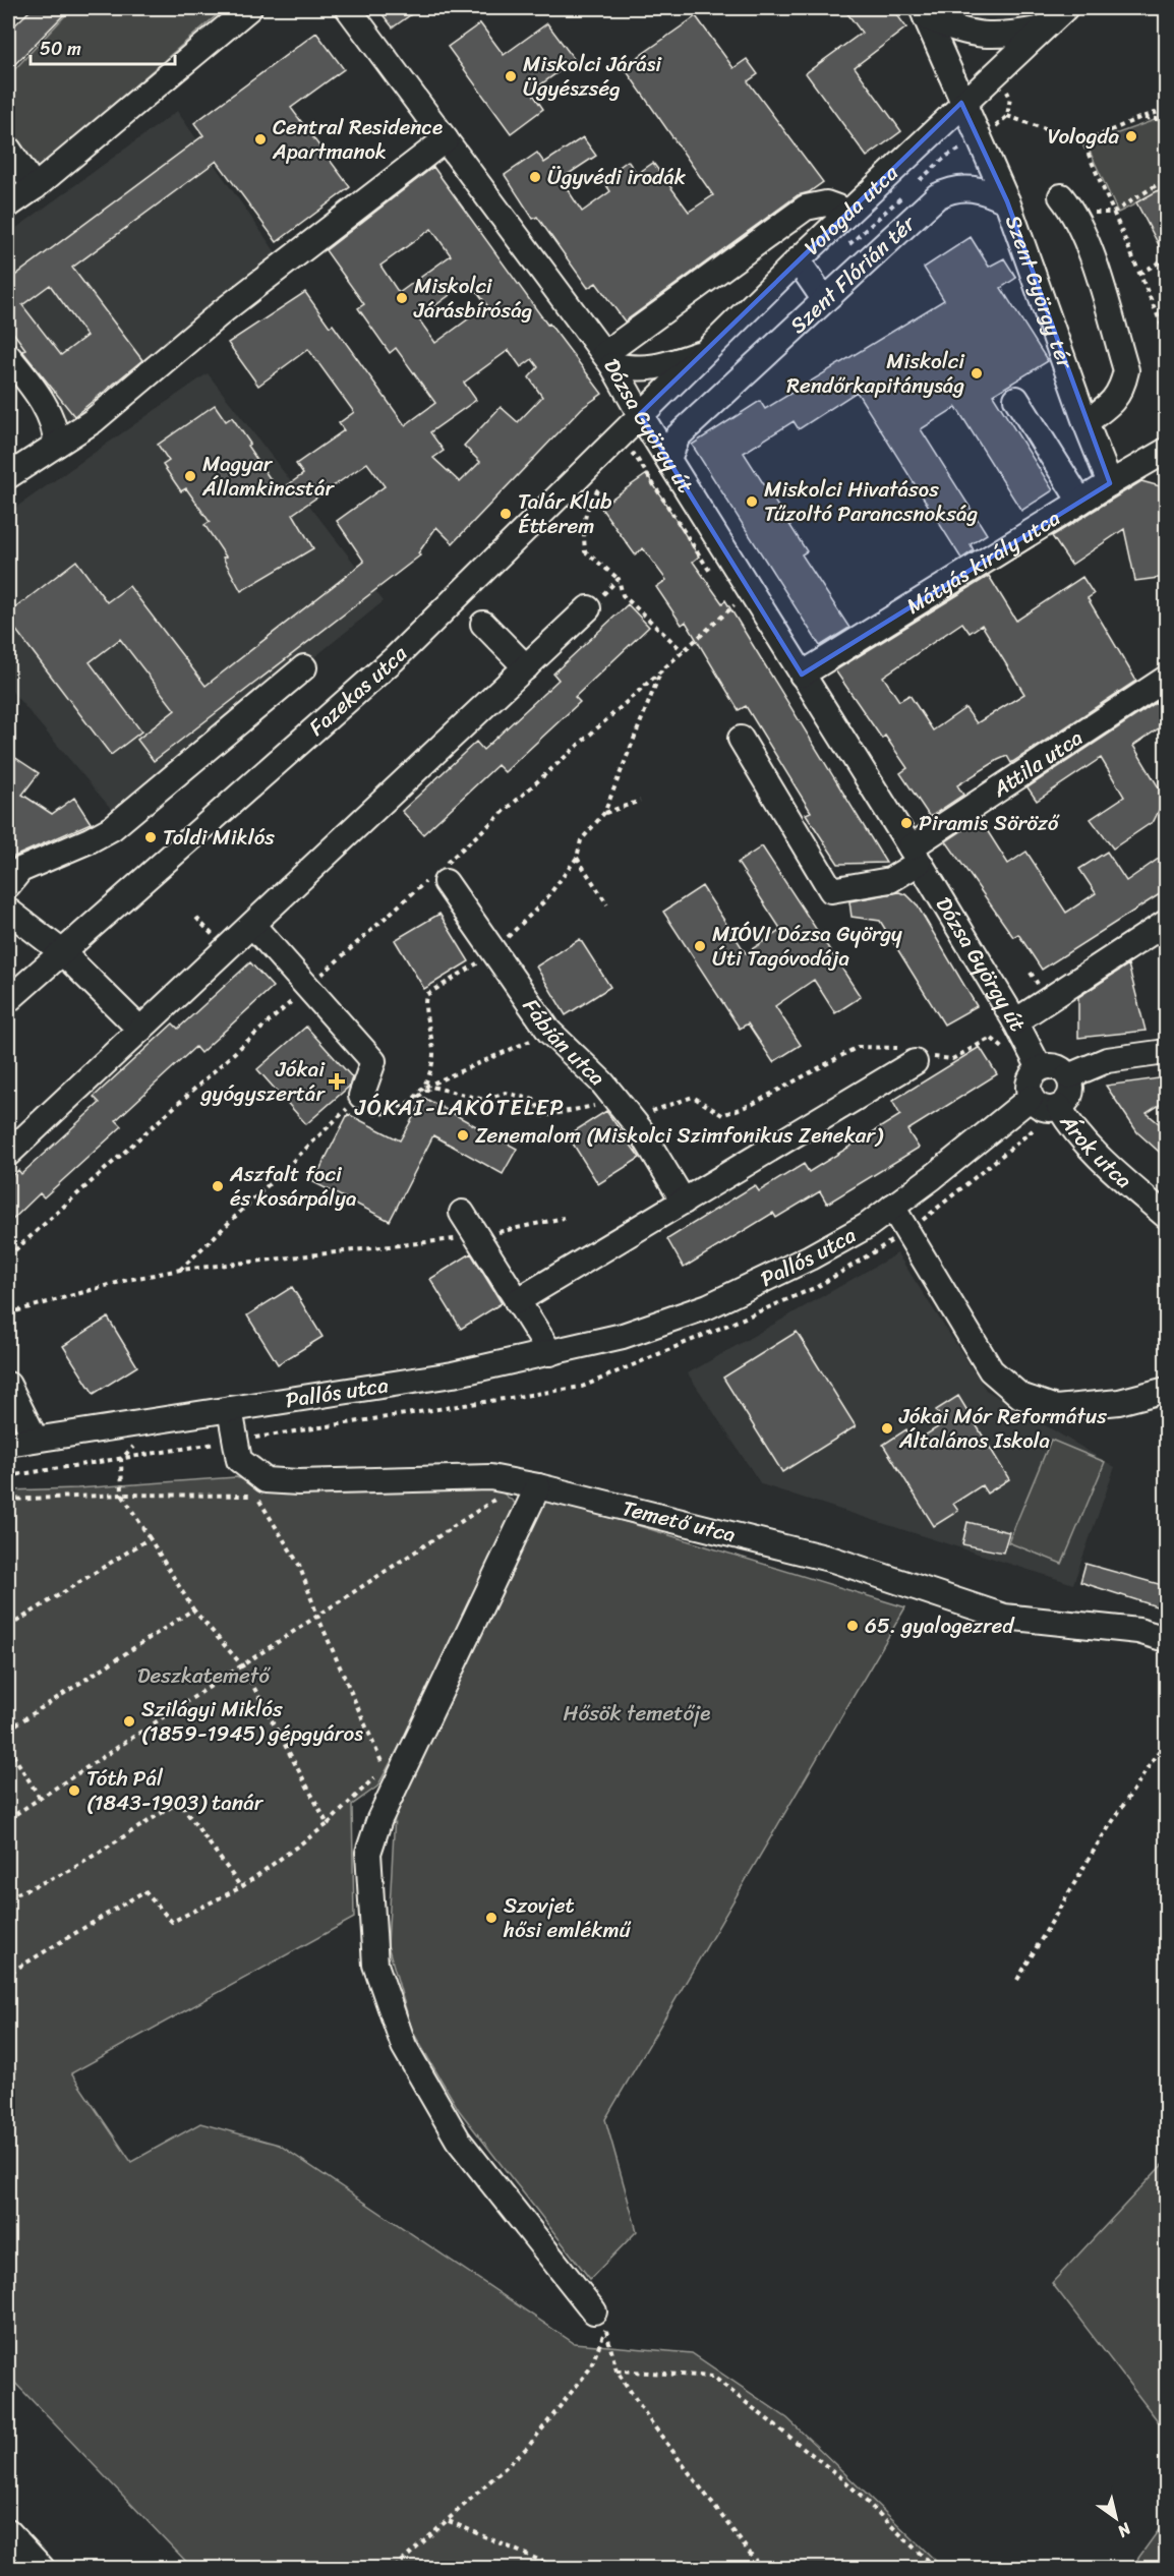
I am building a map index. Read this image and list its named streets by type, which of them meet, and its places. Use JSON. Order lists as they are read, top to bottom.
{
  "streets": {
    "street": [
      "Vologda utca",
      "Szent Flórián tér",
      "Szent György tér",
      "Dózsa György út",
      "Mátyás király utca",
      "Fazekas utca",
      "Attila utca",
      "Fábián utca",
      "Árok utca",
      "Pallós utca",
      "Temető utca"
    ]
  },
  "crossings": [
    ["Vologda utca", "Szent György tér"],
    ["Vologda utca", "Dózsa György út"],
    ["Vologda utca", "Fazekas utca"],
    ["Szent Flórián tér", "Szent György tér"],
    ["Szent Flórián tér", "Dózsa György út"],
    ["Szent György tér", "Mátyás király utca"],
    ["Dózsa György út", "Mátyás király utca"],
    ["Dózsa György út", "Fazekas utca"],
    ["Dózsa György út", "Attila utca"],
    ["Dózsa György út", "Árok utca"],
    ["Dózsa György út", "Pallós utca"],
    ["Árok utca", "Pallós utca"],
    ["Pallós utca", "Temető utca"]
  ],
  "districts": ["JÓKAI-LAKÓTELEP"],
  "parks": ["Deszkatemető", "Hősök temetője"],
  "places": {
    "other": [
      "Miskolci Járási Ügyészség",
      "Vologda",
      "Central Residence Apartmanok",
      "Ügyvédi irodák",
      "Miskolci Járásbíróság",
      "Miskolci Rendőrkapitányság",
      "Magyar Államkincstár",
      "Miskolci Hivatásos Tűzoltó Parancsnokság",
      "Talár Klub Étterem",
      "Piramis Söröző",
      "Toldi Miklós",
      "MIÓVI Dózsa György Úti Tagóvodája",
      "Zenemalom (Miskolci Szimfonikus Zenekar)",
      "Aszfalt foci és kosárpálya",
      "Jókai Mór Református Általános Iskola",
      "65. gyalogezred",
      "Szilágyi Miklós (1859-1945) gépgyáros",
      "Tóth Pál (1843-1903) tanár",
      "Szovjet hősi emlékmű"
    ],
    "health": ["Jókai gyógyszertár"]
  },
  "scale_bar": "50 m",
  "north": "bottom right"
}
